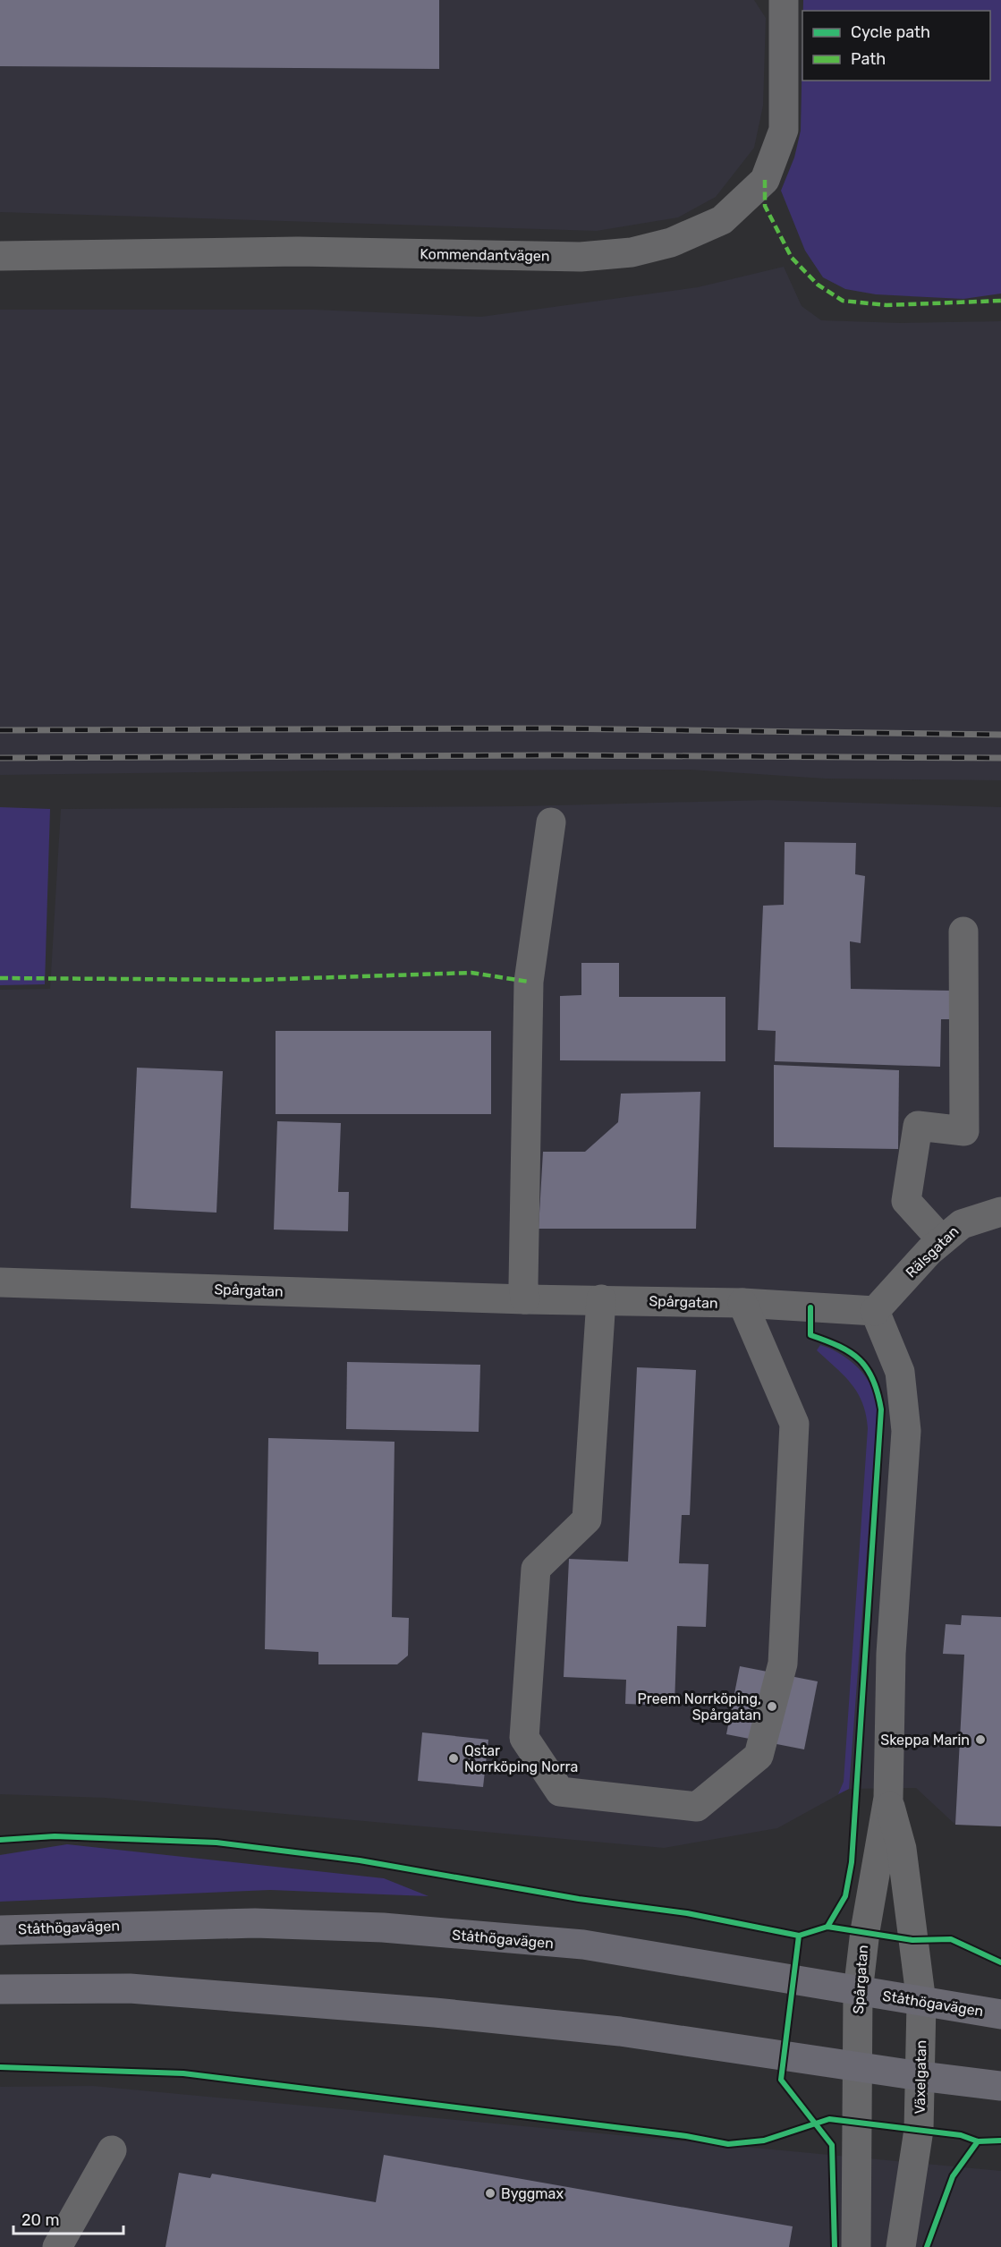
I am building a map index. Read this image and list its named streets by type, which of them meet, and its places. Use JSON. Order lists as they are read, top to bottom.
{
  "streets": {
    "main road": ["Ståthögavägen"],
    "street": [
      "Kommendantvägen",
      "Rälsgatan",
      "Spårgatan",
      "Växelgatan"
    ]
  },
  "crossings": [
    ["Rälsgatan", "Spårgatan"],
    ["Spårgatan", "Ståthögavägen"],
    ["Spårgatan", "Växelgatan"],
    ["Ståthögavägen", "Växelgatan"]
  ],
  "places": [
    "Preem Norrköping, Spårgatan",
    "Skeppa Marin",
    "Qstar Norrköping Norra",
    "Byggmax"
  ],
  "legend": ["Cycle path", "Path"],
  "scale_bar": "20 m"
}
